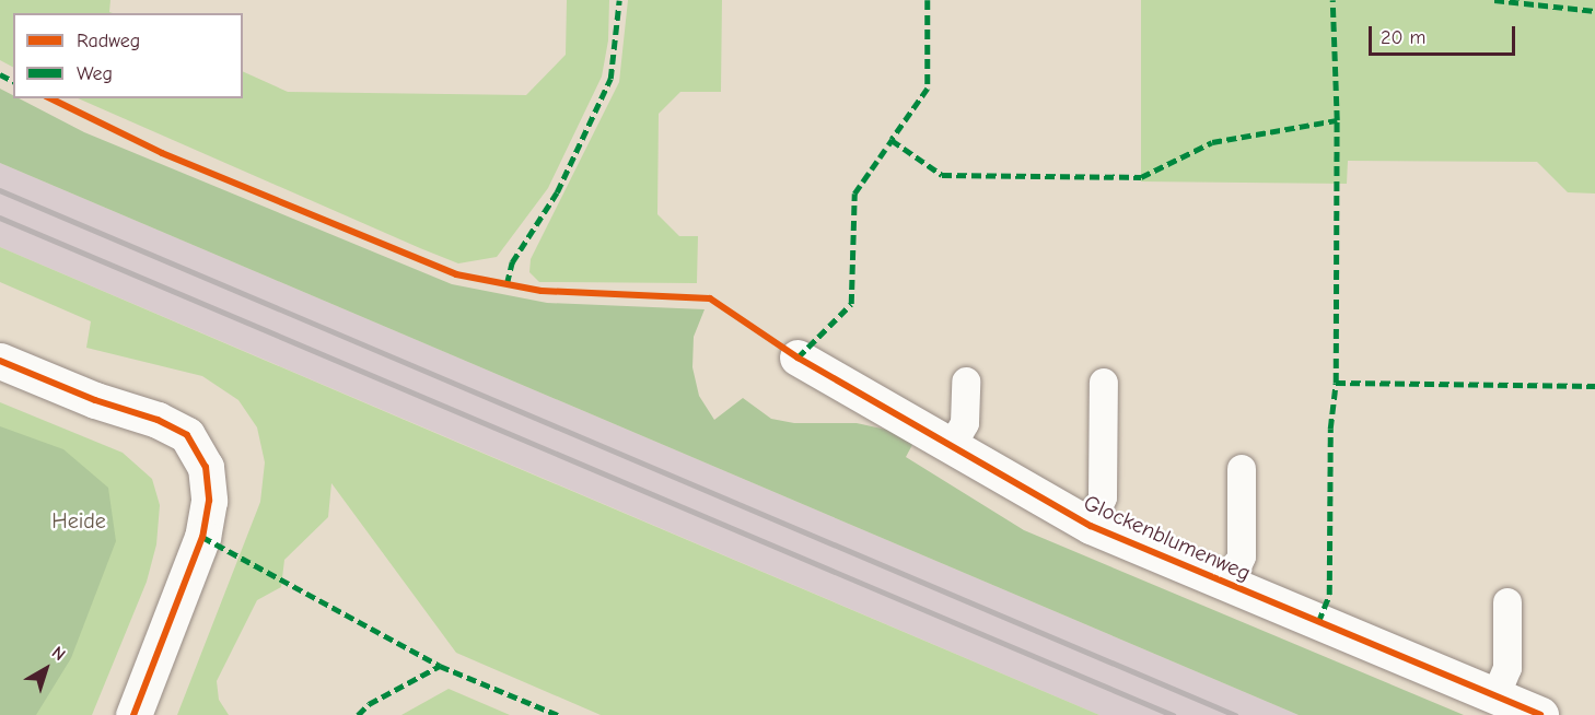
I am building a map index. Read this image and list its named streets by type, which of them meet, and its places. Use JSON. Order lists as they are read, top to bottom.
{
  "streets": {
    "street": ["Glockenblumenweg"]
  },
  "parks": ["Heide"],
  "legend": ["Radweg", "Weg"],
  "scale_bar": "20 m",
  "north": "top right"
}
